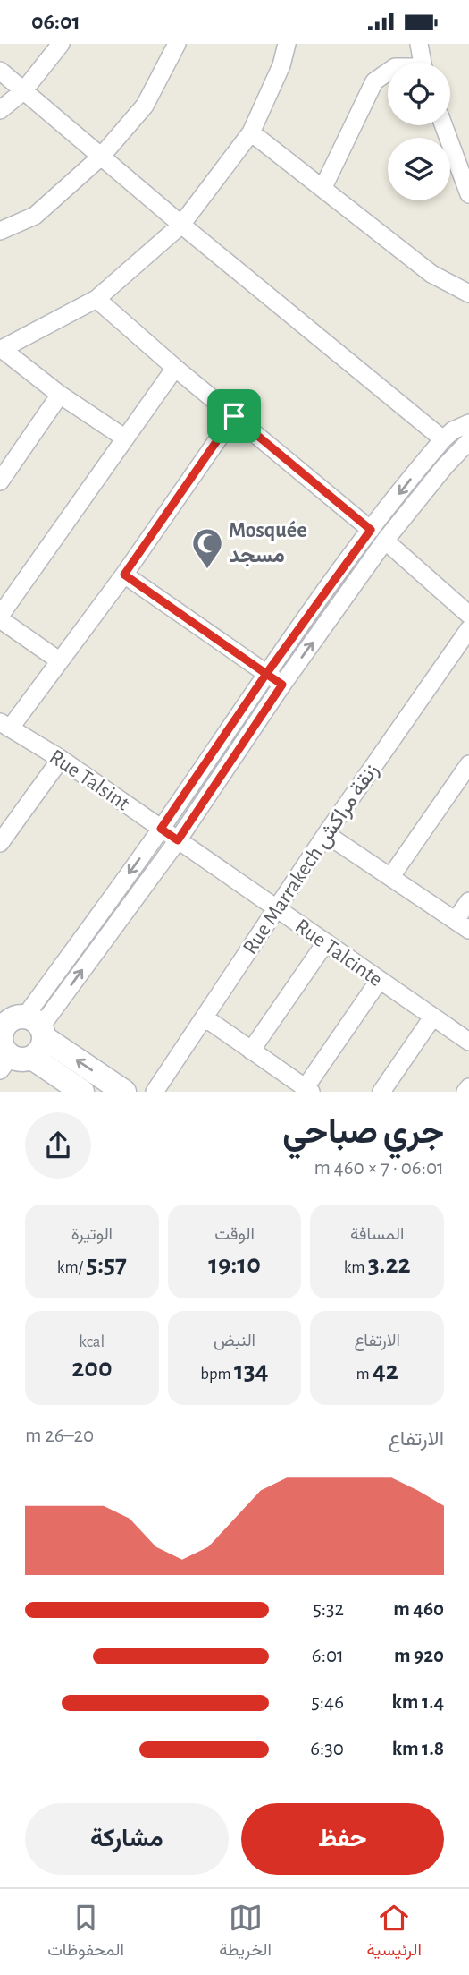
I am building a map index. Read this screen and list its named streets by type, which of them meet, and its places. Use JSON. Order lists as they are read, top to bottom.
{
  "streets": {
    "street": ["Rue Talsint", "Rue Marrakech زنقة مراكش", "Rue Talcinte"]
  },
  "crossings": [
    ["Rue Talsint", "Rue Talcinte"],
    ["Rue Marrakech زنقة مراكش", "Rue Talcinte"]
  ],
  "places": {
    "mosque": ["Mosquée مسجد"]
  },
  "page": {
    "status": "06:01",
    "heading": ["جري صباحي", "06:01 · 7 × 460 m"],
    "stats": [
      ["المسافة", "3.22 km"],
      ["الوقت", "19:10"],
      ["الوتيرة", "5:57 /km"],
      ["الارتفاع", "42 m"],
      ["النبض", "134 bpm"],
      ["kcal", "200"]
    ],
    "chart": ["الارتفاع", "20–26 m"],
    "list": [
      {
        "name": "460 m",
        "note": "5:32"
      },
      {
        "name": "920 m",
        "note": "6:01"
      },
      {
        "name": "1.4 km",
        "note": "5:46"
      },
      {
        "name": "1.8 km",
        "note": "6:30"
      }
    ],
    "buttons": ["حفظ", "مشاركة"],
    "tabs": ["الرئيسية", "الخريطة", "المحفوظات"]
  }
}
